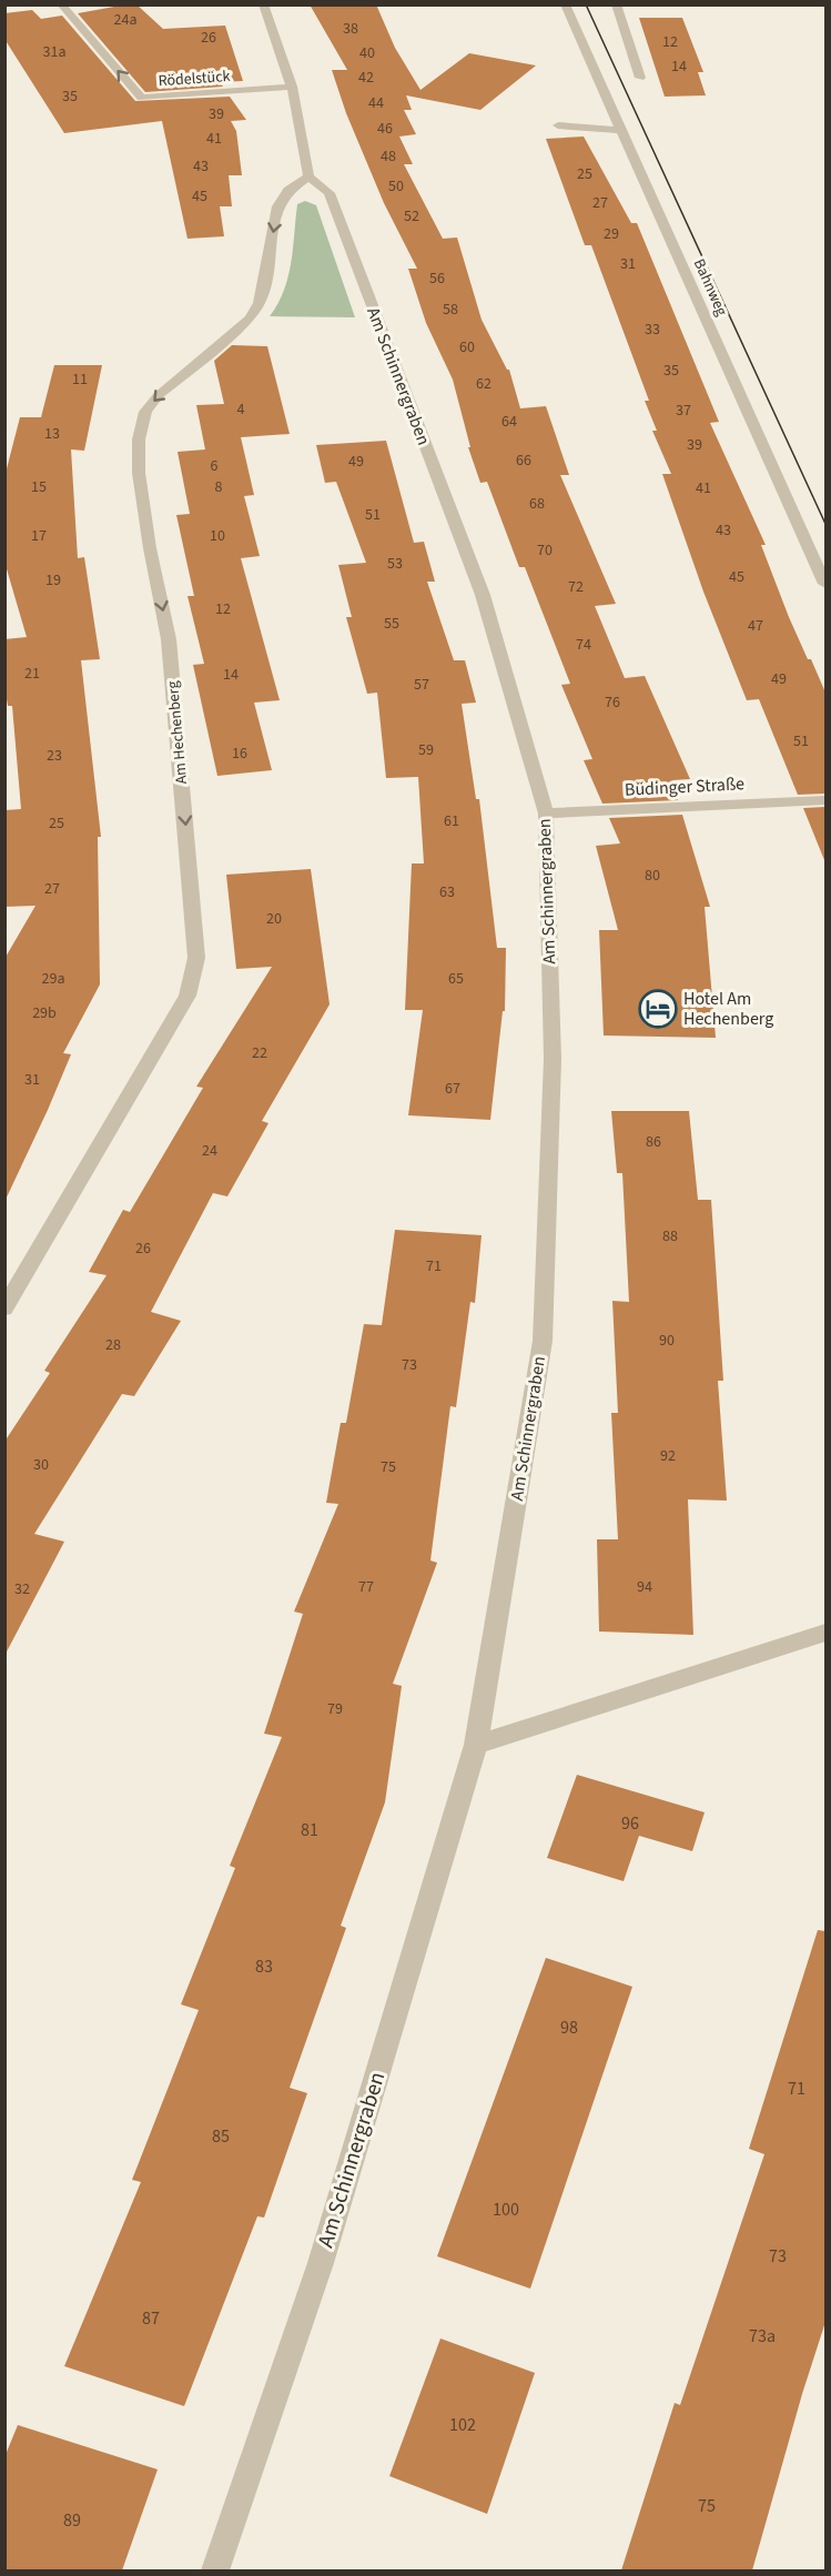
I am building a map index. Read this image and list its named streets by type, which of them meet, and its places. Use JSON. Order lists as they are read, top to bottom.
{
  "streets": {
    "street": [
      "Rödelstück",
      "Bahnweg",
      "Am Schinnergraben",
      "Am Hechenberg",
      "Büdinger Straße"
    ]
  },
  "crossings": [
    ["Am Schinnergraben", "Am Hechenberg"],
    ["Am Schinnergraben", "Büdinger Straße"]
  ],
  "one_way": ["Rödelstück", "Am Hechenberg"],
  "places": {
    "hotel": ["Hotel Am Hechenberg"]
  },
  "house_numbers": [
    "24a",
    "38",
    "26",
    "12",
    "31a",
    "40",
    "14",
    "42",
    "35",
    "44",
    "39",
    "46",
    "41",
    "48",
    "43",
    "25",
    "50",
    "45",
    "27",
    "52",
    "29",
    "31",
    "56",
    "58",
    "33",
    "60",
    "35",
    "11",
    "62",
    "4",
    "37",
    "64",
    "13",
    "39",
    "66",
    "49",
    "6",
    "15",
    "8",
    "41",
    "68",
    "51",
    "43",
    "17",
    "10",
    "70",
    "53",
    "45",
    "19",
    "72",
    "12",
    "55",
    "47",
    "74",
    "21",
    "14",
    "49",
    "57",
    "76",
    "51",
    "59",
    "16",
    "23",
    "61",
    "25",
    "80",
    "27",
    "63",
    "20",
    "29a",
    "65",
    "29b",
    "22",
    "31",
    "67",
    "86",
    "24",
    "88",
    "26",
    "71",
    "90",
    "28",
    "73",
    "92",
    "30",
    "75",
    "77",
    "94",
    "32",
    "79",
    "96",
    "81",
    "83",
    "98",
    "71",
    "85",
    "100",
    "73",
    "87",
    "73a",
    "102",
    "75",
    "89"
  ]
}
